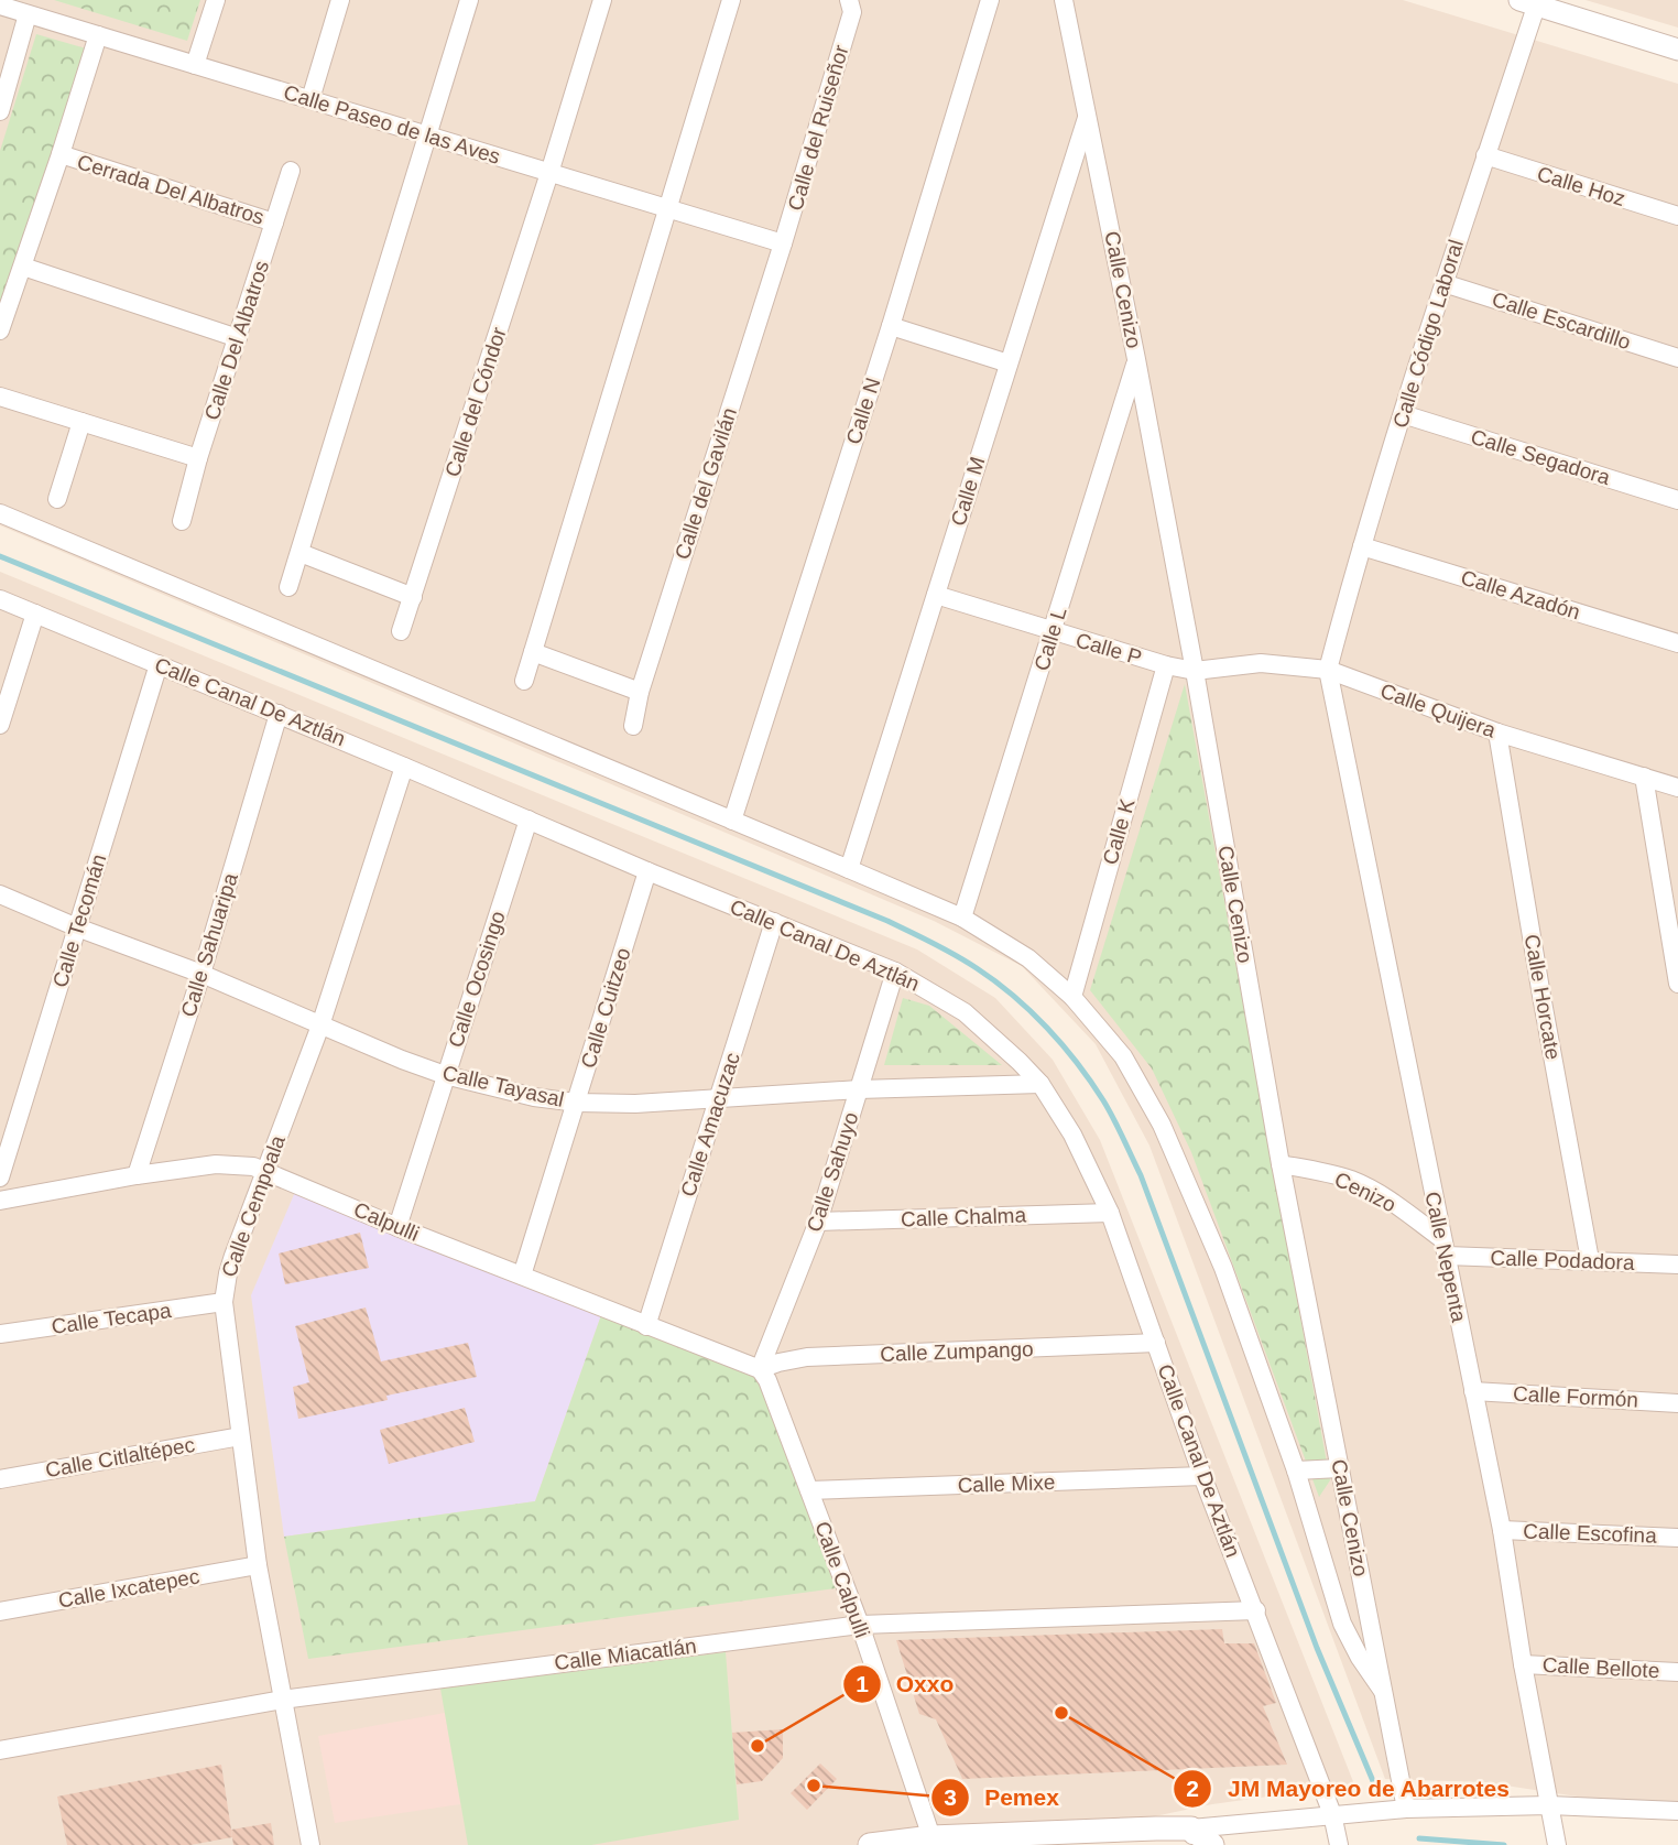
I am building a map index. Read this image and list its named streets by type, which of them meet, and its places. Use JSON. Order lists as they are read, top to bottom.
{
  "streets": {
    "street": [
      "Calle Paseo de las Aves",
      "Calle del Ruiseñor",
      "Calle Hoz",
      "Cerrada Del Albatros",
      "Calle Cenizo",
      "Calle Escardillo",
      "Calle Código Laboral",
      "Calle Del Albatros",
      "Calle del Cóndor",
      "Calle N",
      "Calle Segadora",
      "Calle del Gavilán",
      "Calle M",
      "Calle Azadón",
      "Calle L",
      "Calle P",
      "Calle Canal De Aztlán",
      "Calle Quijera",
      "Calle K",
      "Calle Tecomán",
      "Calle Sahuaripa",
      "Calle Ocosingo",
      "Calle Horcate",
      "Calle Cuitzeo",
      "Calle Tayasal",
      "Calle Amacuzac",
      "Calle Sahuyo",
      "Cenizo",
      "Calle Cempoala",
      "Calle Chalma",
      "Calpulli",
      "Calle Nepenta",
      "Calle Podadora",
      "Calle Tecapa",
      "Calle Zumpango",
      "Calle Formón",
      "Calle Citlaltépec",
      "Calle Mixe",
      "Calle Escofina",
      "Calle Calpulli",
      "Calle Ixcatepec",
      "Calle Miacatlán",
      "Calle Bellote"
    ]
  },
  "crossings": [
    ["Calle Paseo de las Aves", "Calle del Ruiseñor"],
    ["Calle Paseo de las Aves", "Calle del Cóndor"],
    ["Calle Paseo de las Aves", "Calle del Gavilán"],
    ["Calle del Ruiseñor", "Calle del Gavilán"],
    ["Calle Hoz", "Calle Código Laboral"],
    ["Cerrada Del Albatros", "Calle Del Albatros"],
    ["Calle Cenizo", "Calle M"],
    ["Calle Cenizo", "Calle L"],
    ["Calle Cenizo", "Calle P"],
    ["Calle Cenizo", "Calle Quijera"],
    ["Calle Cenizo", "Cenizo"],
    ["Calle Escardillo", "Calle Código Laboral"],
    ["Calle Código Laboral", "Calle Segadora"],
    ["Calle Código Laboral", "Calle Azadón"],
    ["Calle Código Laboral", "Calle Quijera"],
    ["Calle Código Laboral", "Calle Nepenta"],
    ["Calle M", "Calle P"],
    ["Calle L", "Calle P"],
    ["Calle P", "Calle Quijera"],
    ["Calle P", "Calle K"],
    ["Calle Canal De Aztlán", "Calle Tecomán"],
    ["Calle Canal De Aztlán", "Calle Sahuaripa"],
    ["Calle Canal De Aztlán", "Calle Ocosingo"],
    ["Calle Canal De Aztlán", "Calle Cuitzeo"],
    ["Calle Canal De Aztlán", "Calle Tayasal"],
    ["Calle Canal De Aztlán", "Calle Amacuzac"],
    ["Calle Canal De Aztlán", "Calle Sahuyo"],
    ["Calle Canal De Aztlán", "Calle Cempoala"],
    ["Calle Canal De Aztlán", "Calle Chalma"],
    ["Calle Canal De Aztlán", "Calle Zumpango"],
    ["Calle Canal De Aztlán", "Calle Mixe"],
    ["Calle Canal De Aztlán", "Calle Miacatlán"],
    ["Calle Quijera", "Calle Horcate"],
    ["Calle Quijera", "Calle Nepenta"],
    ["Calle Tecomán", "Calle Tayasal"],
    ["Calle Sahuaripa", "Calle Tayasal"],
    ["Calle Sahuaripa", "Calpulli"],
    ["Calle Ocosingo", "Calle Tayasal"],
    ["Calle Ocosingo", "Calpulli"],
    ["Calle Horcate", "Calle Podadora"],
    ["Calle Cuitzeo", "Calle Tayasal"],
    ["Calle Cuitzeo", "Calpulli"],
    ["Calle Tayasal", "Calle Amacuzac"],
    ["Calle Tayasal", "Calle Sahuyo"],
    ["Calle Tayasal", "Calle Cempoala"],
    ["Calle Amacuzac", "Calpulli"],
    ["Calle Sahuyo", "Calle Chalma"],
    ["Calle Sahuyo", "Calpulli"],
    ["Calle Sahuyo", "Calle Zumpango"],
    ["Calle Sahuyo", "Calle Calpulli"],
    ["Cenizo", "Calle Nepenta"],
    ["Cenizo", "Calle Podadora"],
    ["Calle Cempoala", "Calpulli"],
    ["Calle Cempoala", "Calle Tecapa"],
    ["Calle Cempoala", "Calle Citlaltépec"],
    ["Calle Cempoala", "Calle Ixcatepec"],
    ["Calle Cempoala", "Calle Miacatlán"],
    ["Calpulli", "Calle Zumpango"],
    ["Calpulli", "Calle Calpulli"],
    ["Calle Nepenta", "Calle Podadora"],
    ["Calle Nepenta", "Calle Formón"],
    ["Calle Nepenta", "Calle Escofina"],
    ["Calle Nepenta", "Calle Bellote"],
    ["Calle Zumpango", "Calle Calpulli"],
    ["Calle Mixe", "Calle Calpulli"],
    ["Calle Calpulli", "Calle Miacatlán"]
  ],
  "places": ["JM Mayoreo de Abarrotes", "Oxxo", "Pemex"]
}
